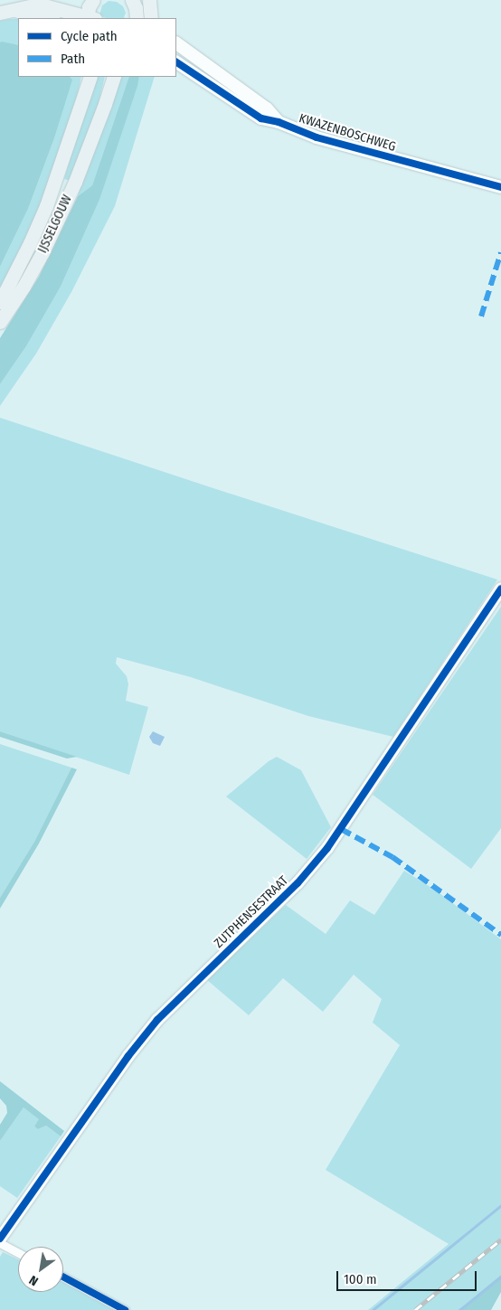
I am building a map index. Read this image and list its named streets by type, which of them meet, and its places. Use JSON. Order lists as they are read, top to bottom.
{
  "streets": {
    "main road": ["IJSSELGOUW"],
    "street": ["KWAZENBOSCHWEG", "ZUTPHENSESTRAAT"]
  },
  "legend": ["Cycle path", "Path"],
  "scale_bar": "100 m",
  "north": "bottom left"
}
